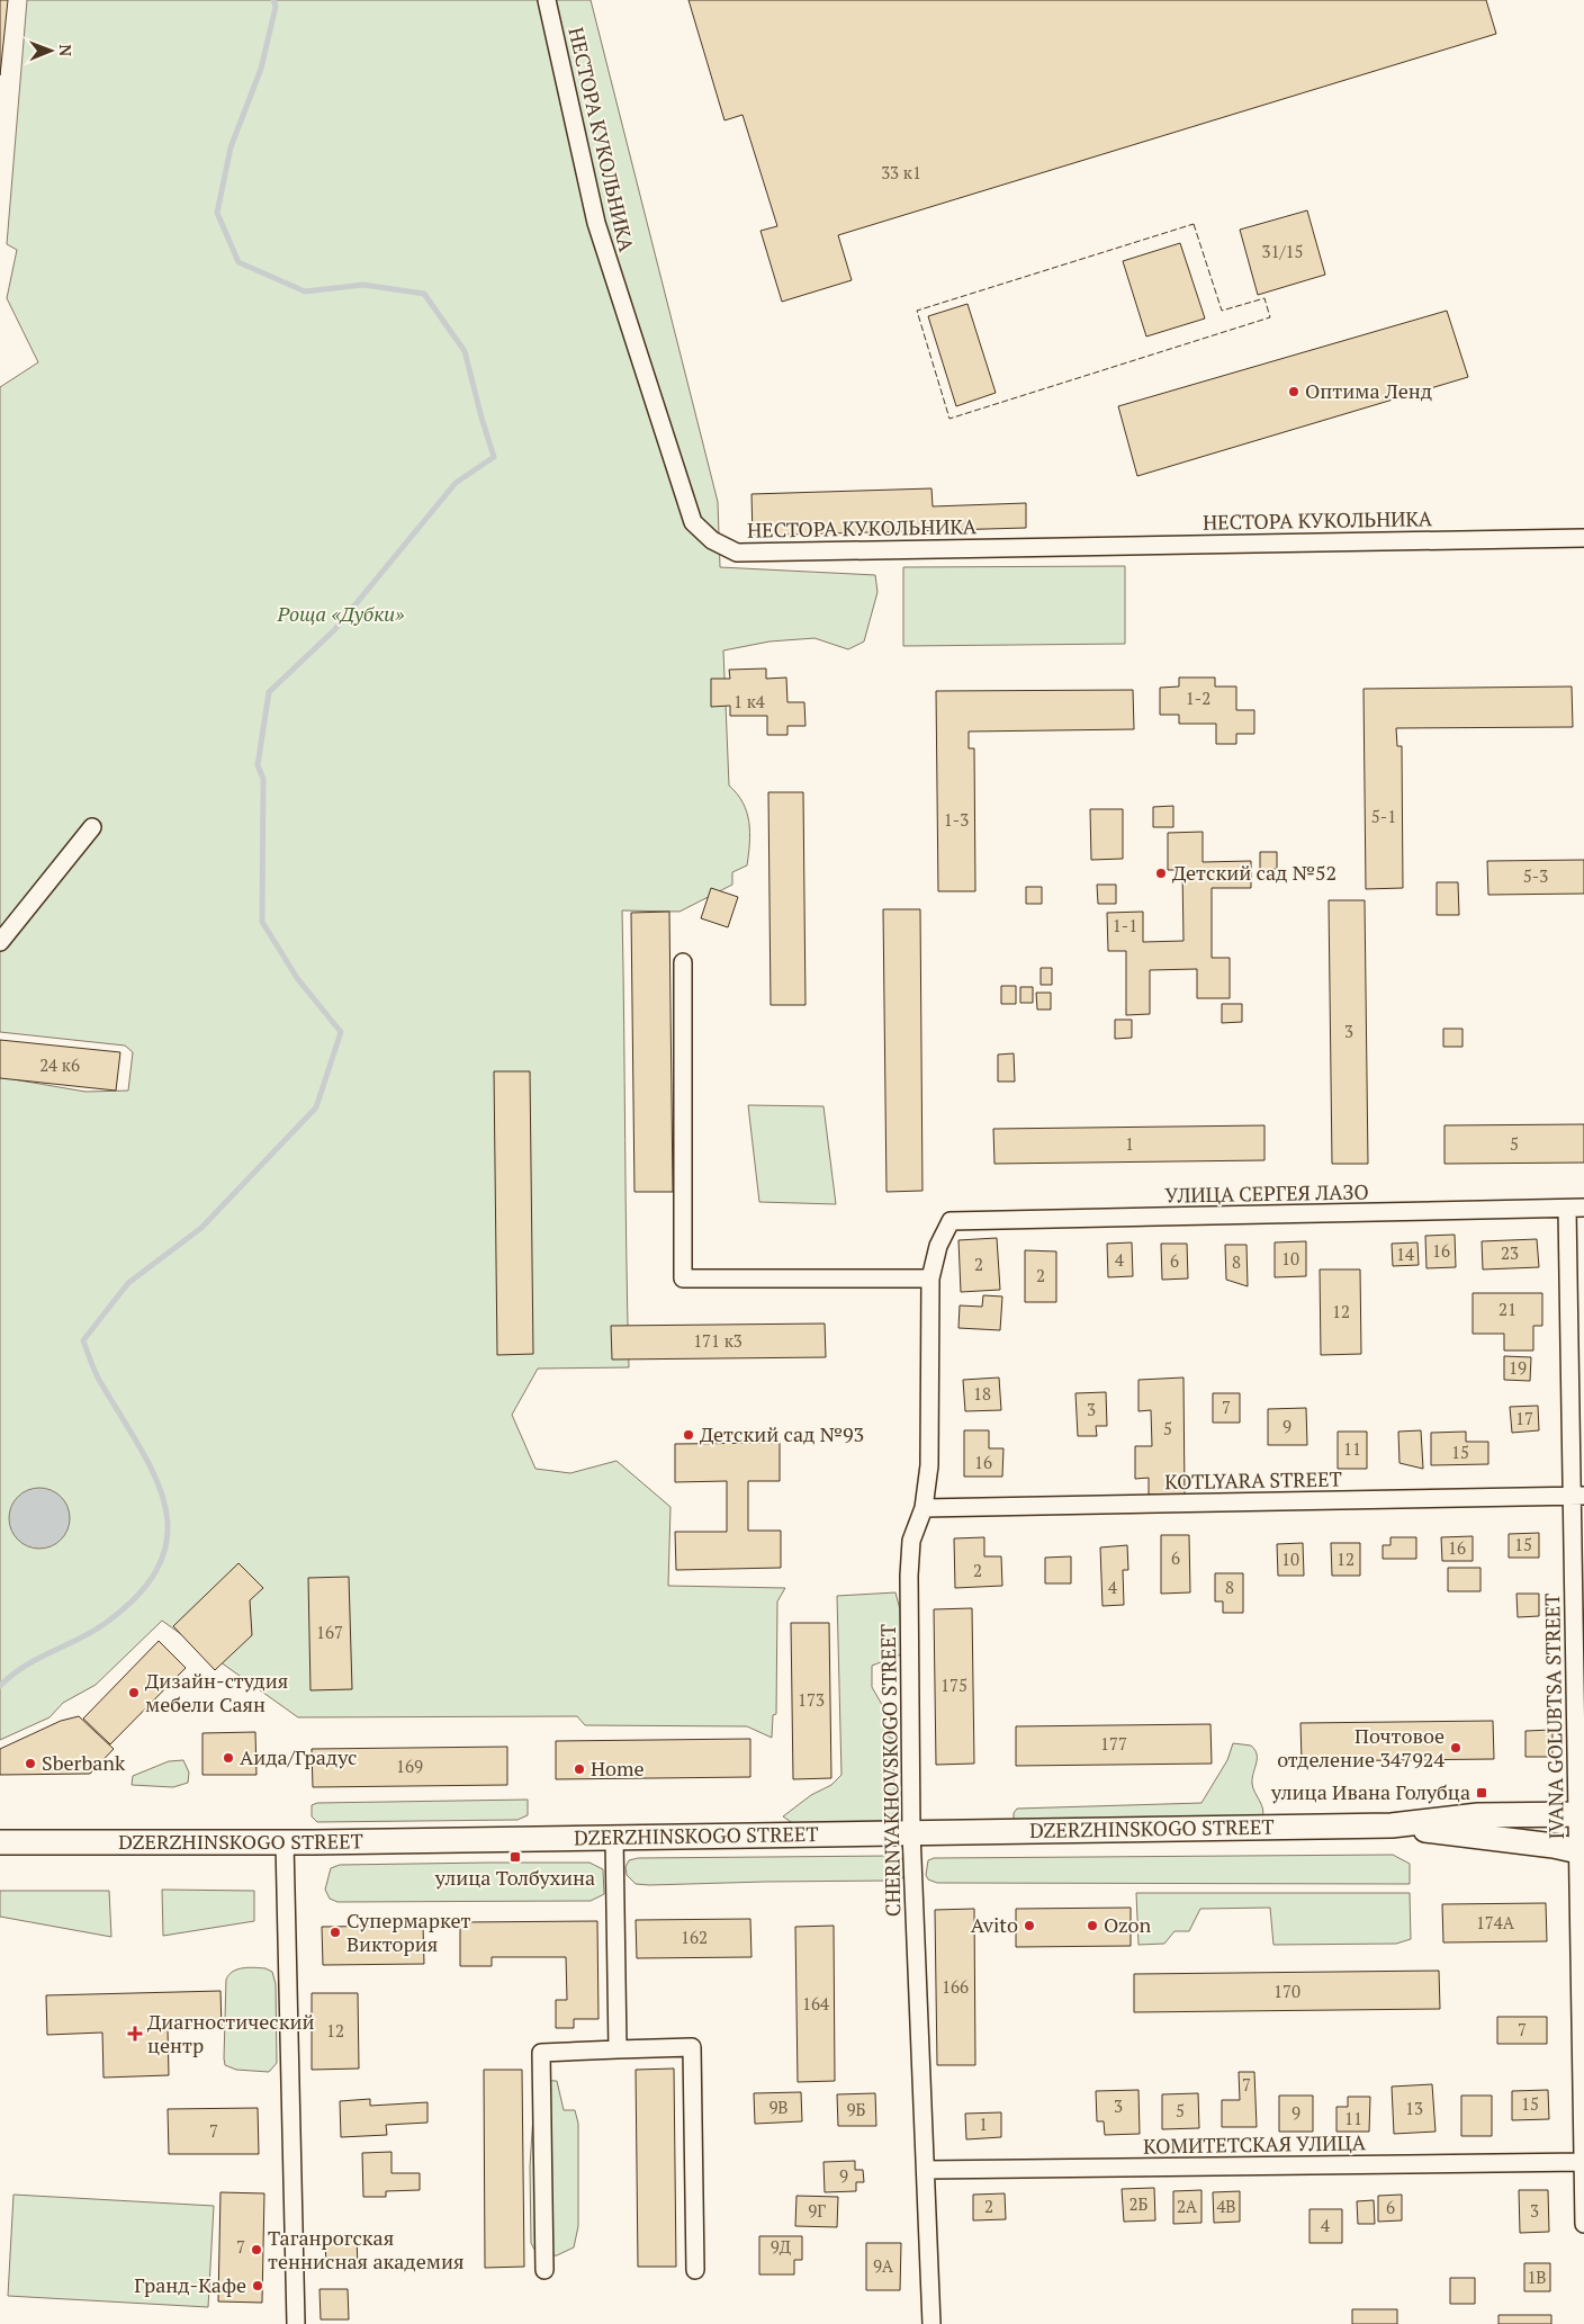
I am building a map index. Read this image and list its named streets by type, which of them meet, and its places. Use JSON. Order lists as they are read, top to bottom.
{
  "streets": {
    "main road": ["DZERZHINSKOGO STREET"],
    "street": [
      "НЕСТОРА КУКОЛЬНИКА",
      "УЛИЦА СЕРГЕЯ ЛАЗО",
      "KOTLYARA STREET",
      "IVANA GOLUBTSA STREET",
      "CHERNYAKHOVSKOGO STREET",
      "КОМИТЕТСКАЯ УЛИЦА"
    ]
  },
  "crossings": [
    ["УЛИЦА СЕРГЕЯ ЛАЗО", "IVANA GOLUBTSA STREET"],
    ["УЛИЦА СЕРГЕЯ ЛАЗО", "CHERNYAKHOVSKOGO STREET"],
    ["KOTLYARA STREET", "IVANA GOLUBTSA STREET"],
    ["KOTLYARA STREET", "CHERNYAKHOVSKOGO STREET"],
    ["IVANA GOLUBTSA STREET", "КОМИТЕТСКАЯ УЛИЦА"],
    ["CHERNYAKHOVSKOGO STREET", "DZERZHINSKOGO STREET"],
    ["CHERNYAKHOVSKOGO STREET", "КОМИТЕТСКАЯ УЛИЦА"]
  ],
  "parks": ["Роща «Дубки»"],
  "places": {
    "other": [
      "Оптима Ленд",
      "Детский сад №52",
      "Детский сад №93",
      "Дизайн-студия мебели Саян",
      "Почтовое отделение 347924",
      "Аида/Градус",
      "Sberbank",
      "Home",
      "Avito",
      "Ozon",
      "Супермаркет Виктория",
      "Таганрогская теннисная академия",
      "Гранд-Кафе"
    ],
    "transit": ["улица Ивана Голубца", "улица Толбухина"],
    "health": ["Диагностический центр"]
  },
  "house_numbers": [
    "33 к1",
    "31/15",
    "1-2",
    "1 к4",
    "5-1",
    "1-3",
    "5-3",
    "1-1",
    "3",
    "24 к6",
    "1",
    "5",
    "16",
    "23",
    "14",
    "10",
    "4",
    "6",
    "8",
    "2",
    "2",
    "21",
    "12",
    "171 к3",
    "19",
    "18",
    "7",
    "3",
    "17",
    "9",
    "5",
    "11",
    "15",
    "16",
    "15",
    "16",
    "6",
    "10",
    "12",
    "2",
    "4",
    "8",
    "167",
    "175",
    "173",
    "177",
    "169",
    "174А",
    "162",
    "166",
    "170",
    "164",
    "7",
    "12",
    "7",
    "15",
    "3",
    "9В",
    "13",
    "9Б",
    "5",
    "9",
    "11",
    "1",
    "7",
    "9",
    "2Б",
    "2",
    "2А",
    "4В",
    "6",
    "9Г",
    "3",
    "4",
    "7",
    "9Д",
    "9А",
    "1В"
  ],
  "north": "right"
}
